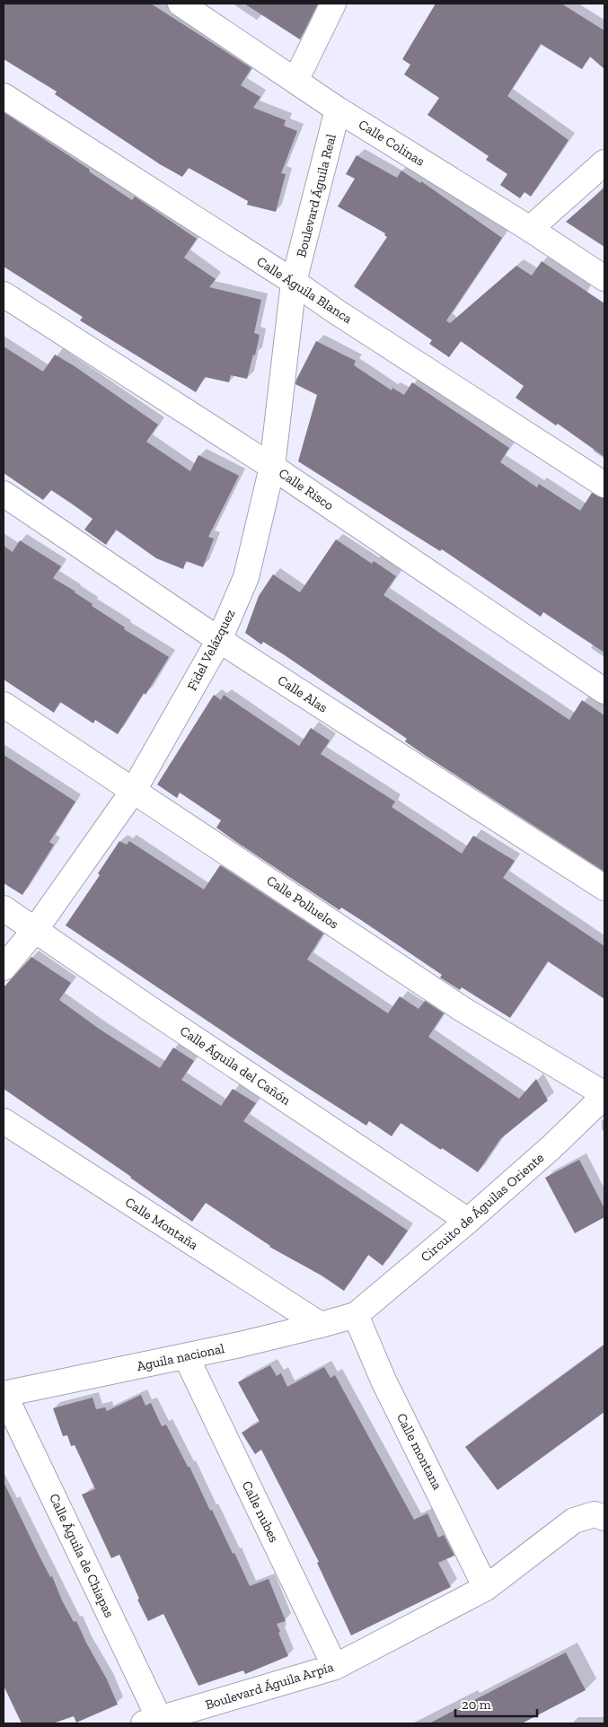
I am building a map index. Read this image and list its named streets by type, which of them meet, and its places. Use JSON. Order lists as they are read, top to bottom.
{
  "streets": {
    "street": [
      "Calle Colinas",
      "Boulevard Águila Real",
      "Calle Águila Blanca",
      "Calle Risco",
      "Fidel Velázquez",
      "Calle Alas",
      "Calle Polluelos",
      "Calle Águila del Cañón",
      "Circuito de Águilas Oriente",
      "Calle Montaña",
      "Aguila nacional",
      "Calle montana",
      "Calle nubes",
      "Calle Águila de Chiapas",
      "Boulevard Águila Arpía"
    ]
  },
  "crossings": [
    ["Calle Colinas", "Boulevard Águila Real"],
    ["Boulevard Águila Real", "Calle Águila Blanca"],
    ["Boulevard Águila Real", "Fidel Velázquez"],
    ["Calle Águila Blanca", "Fidel Velázquez"],
    ["Calle Risco", "Fidel Velázquez"],
    ["Fidel Velázquez", "Calle Alas"],
    ["Fidel Velázquez", "Calle Polluelos"],
    ["Fidel Velázquez", "Calle Águila del Cañón"],
    ["Calle Polluelos", "Circuito de Águilas Oriente"],
    ["Calle Águila del Cañón", "Circuito de Águilas Oriente"],
    ["Circuito de Águilas Oriente", "Aguila nacional"],
    ["Circuito de Águilas Oriente", "Calle montana"],
    ["Calle Montaña", "Aguila nacional"],
    ["Aguila nacional", "Calle montana"],
    ["Aguila nacional", "Calle nubes"],
    ["Aguila nacional", "Calle Águila de Chiapas"],
    ["Calle montana", "Boulevard Águila Arpía"],
    ["Calle nubes", "Boulevard Águila Arpía"],
    ["Calle Águila de Chiapas", "Boulevard Águila Arpía"]
  ],
  "scale_bar": "20 m"
}
